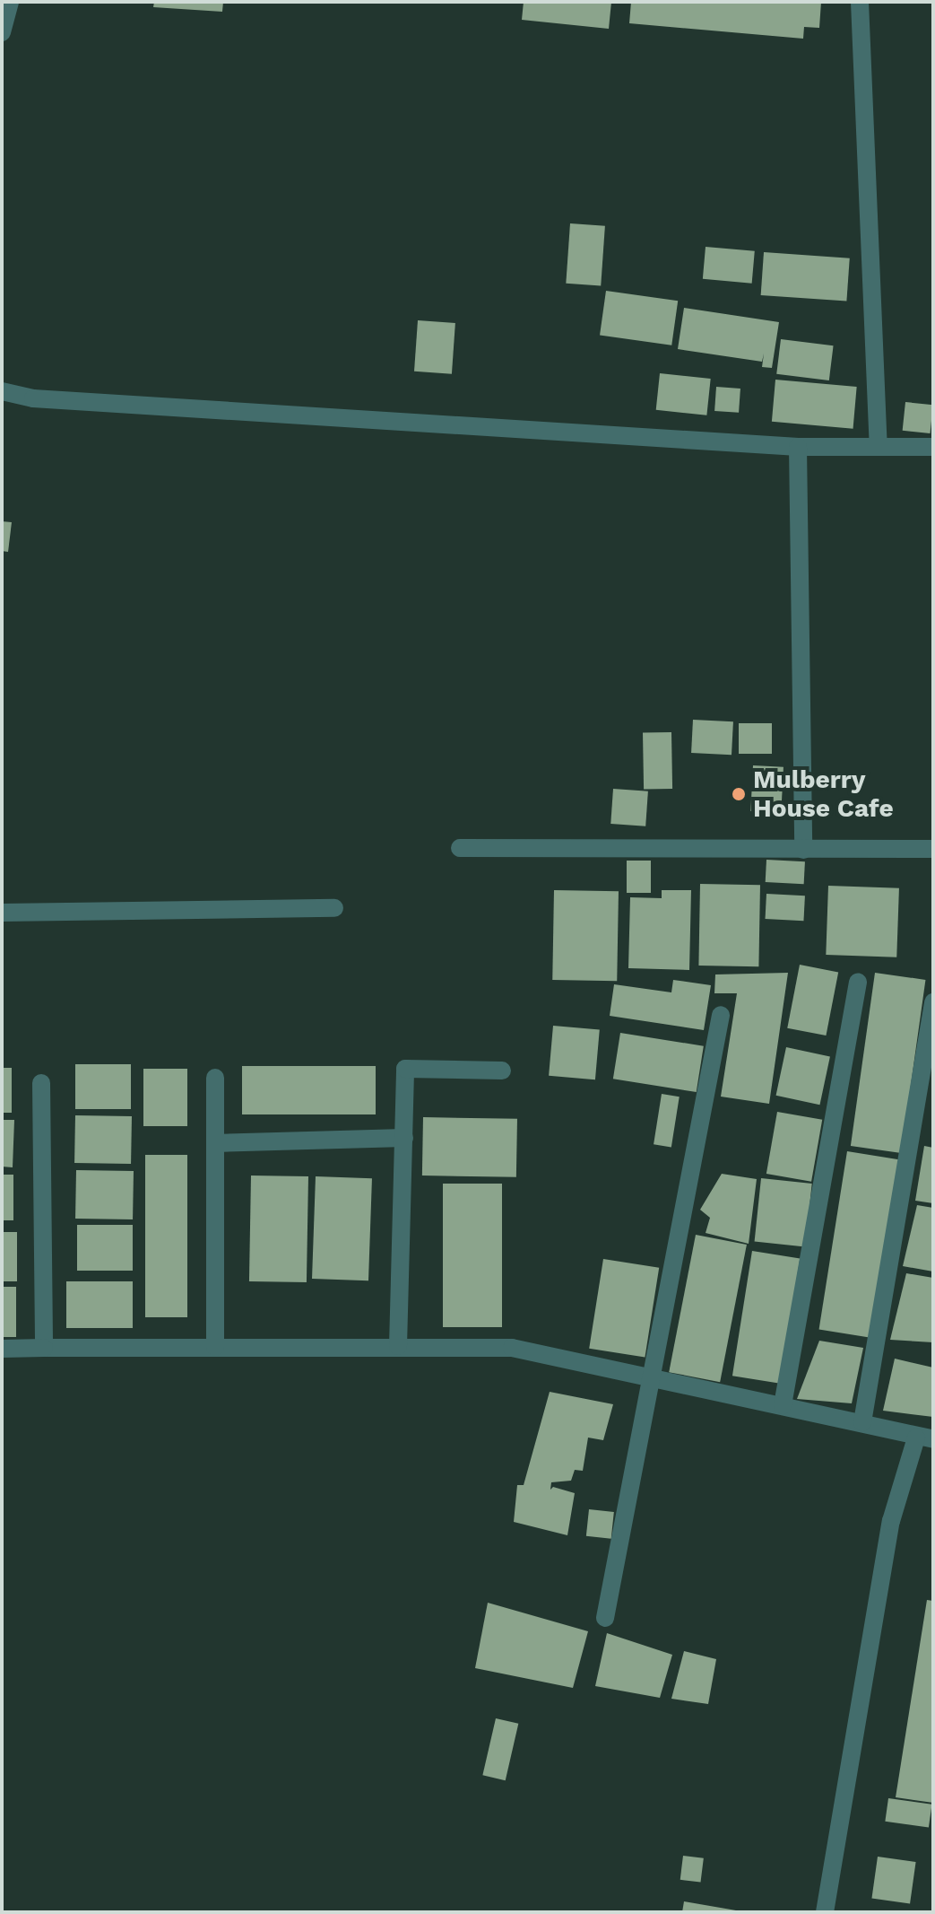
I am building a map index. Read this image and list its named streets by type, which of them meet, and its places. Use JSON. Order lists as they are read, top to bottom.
{
  "places": ["Mulberry House Cafe"]
}
